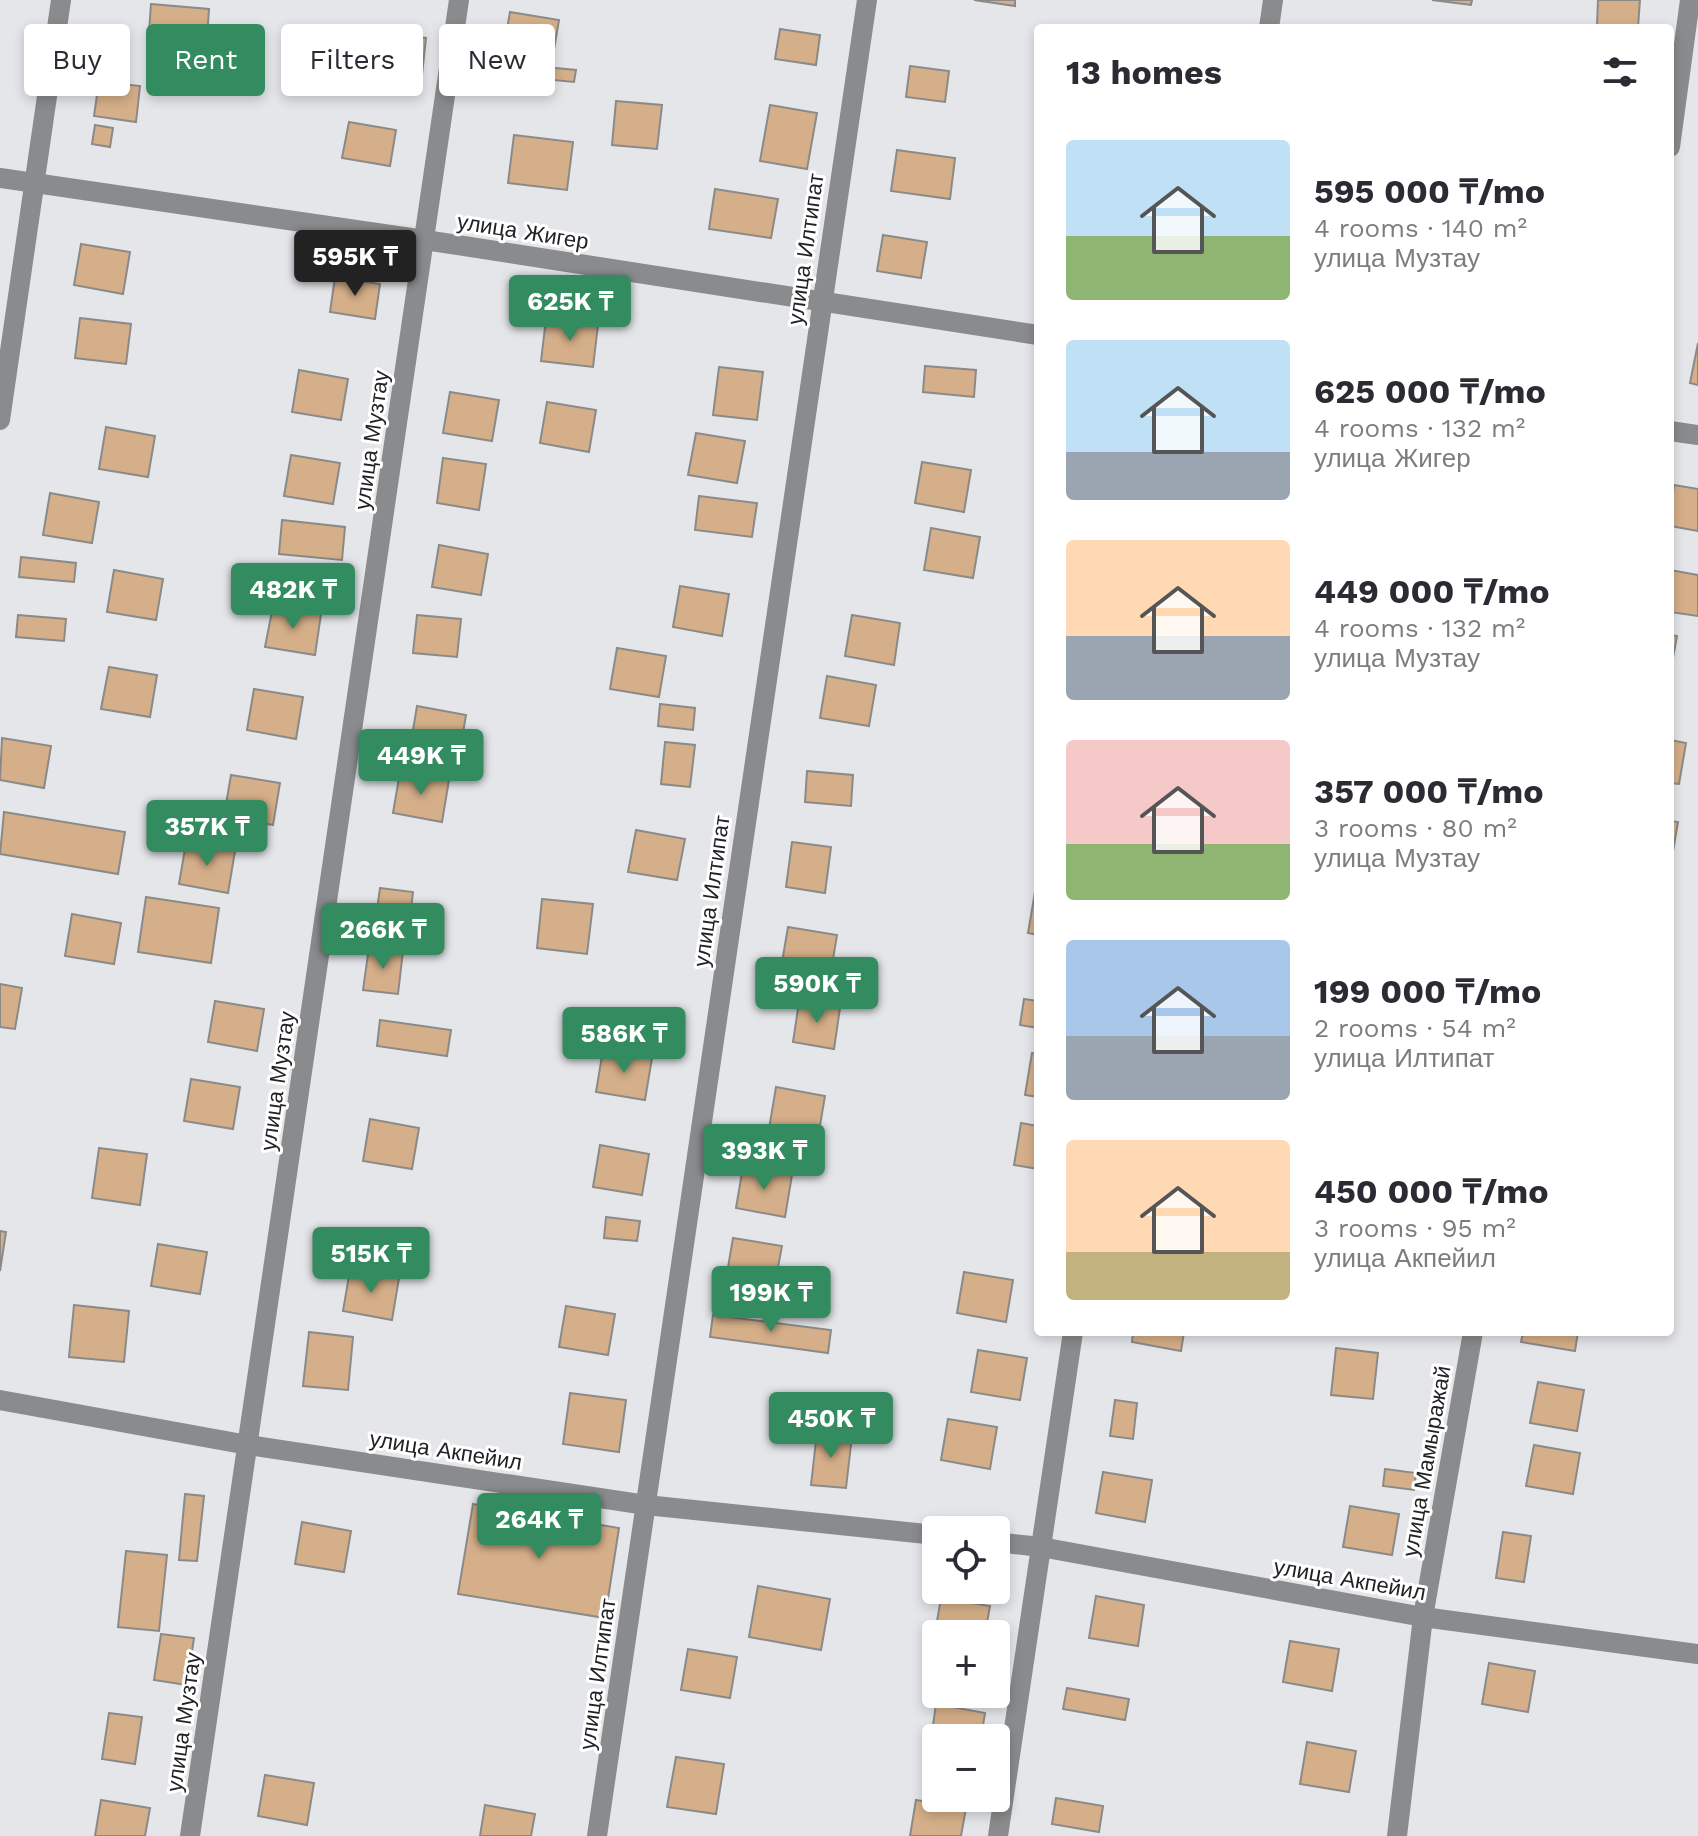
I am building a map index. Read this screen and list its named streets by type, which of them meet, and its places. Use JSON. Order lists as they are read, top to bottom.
{
  "streets": {
    "street": [
      "улица Жигер",
      "улица Илтипат",
      "улица Музтау",
      "улица Акпейил",
      "улица Мамыражай"
    ]
  },
  "crossings": [
    ["улица Жигер", "улица Илтипат"],
    ["улица Жигер", "улица Музтау"],
    ["улица Илтипат", "улица Акпейил"],
    ["улица Музтау", "улица Акпейил"],
    ["улица Акпейил", "улица Мамыражай"]
  ],
  "page": {
    "chip": [
      "Buy",
      "Rent",
      "Filters",
      "New"
    ],
    "heading": "13 homes",
    "list": [
      {
        "name": "595 000 ₸/mo",
        "note": "4 rooms · 140 m² · улица Музтау"
      },
      {
        "name": "625 000 ₸/mo",
        "note": "4 rooms · 132 m² · улица Жигер"
      },
      {
        "name": "449 000 ₸/mo",
        "note": "4 rooms · 132 m² · улица Музтау"
      },
      {
        "name": "357 000 ₸/mo",
        "note": "3 rooms · 80 m² · улица Музтау"
      },
      {
        "name": "199 000 ₸/mo",
        "note": "2 rooms · 54 m² · улица Илтипат"
      },
      {
        "name": "450 000 ₸/mo",
        "note": "3 rooms · 95 m² · улица Акпейил"
      }
    ],
    "price": [
      "595K ₸",
      "625K ₸",
      "482K ₸",
      "449K ₸",
      "357K ₸",
      "266K ₸",
      "590K ₸",
      "586K ₸",
      "393K ₸",
      "515K ₸",
      "199K ₸",
      "450K ₸",
      "264K ₸"
    ],
    "map_buttons": ["+", "−"]
  }
}
